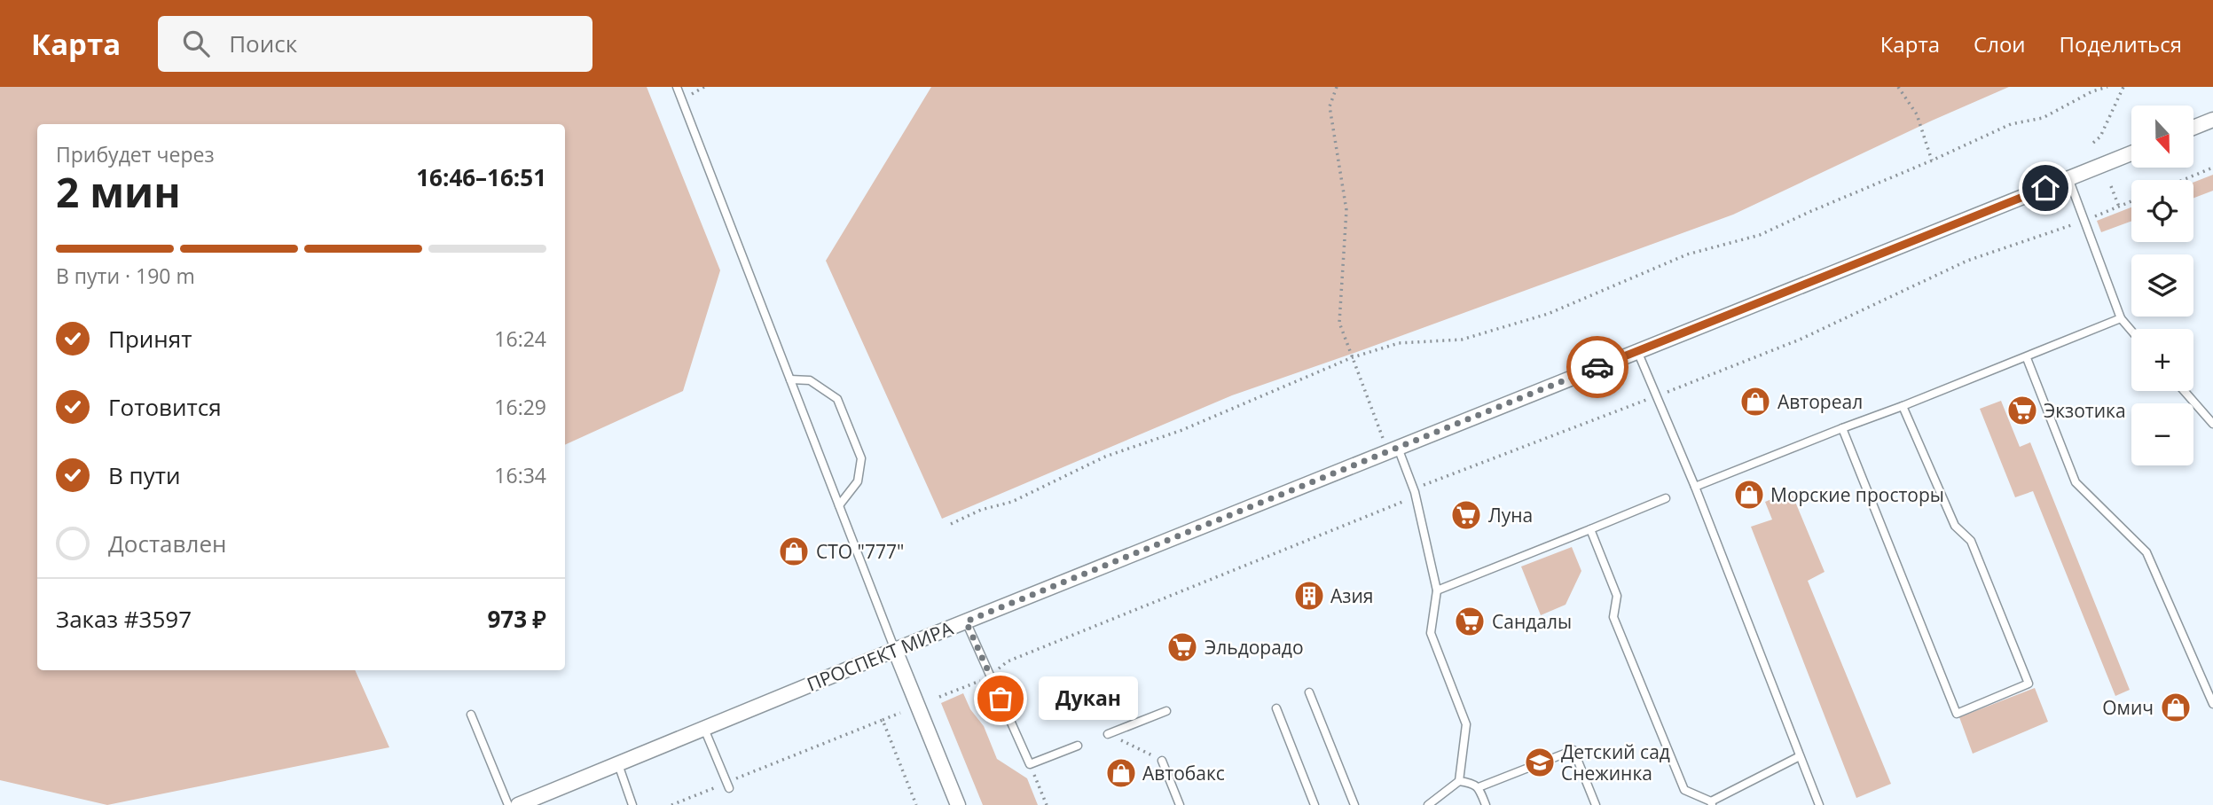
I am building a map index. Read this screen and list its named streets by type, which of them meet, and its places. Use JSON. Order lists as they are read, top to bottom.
{
  "streets": {
    "street": ["ПРОСПЕКТ МИРА"]
  },
  "places": {
    "shop": [
      "Автореал",
      "Морские просторы",
      "СТО \"777\"",
      "Омич",
      "Автобакс"
    ],
    "supermarket": [
      "Экзотика",
      "Луна",
      "Сандалы",
      "Эльдорадо"
    ],
    "building": ["Азия"],
    "other": ["Дукан"],
    "school or university": ["Детский сад Снежинка"]
  },
  "north": "bottom",
  "page": {
    "header": "Карта",
    "search": "Поиск",
    "nav": ["Карта", "Слои", "Поделиться"],
    "map_buttons": ["+", "−"],
    "heading": ["2 мин", "Прибудет через", "16:46–16:51"],
    "panel": ["Заказ #3597", "973 ₽"],
    "bar": "В пути · 190 m",
    "list": [
      ["Принят", "16:24"],
      ["Готовится", "16:29"],
      ["В пути", "16:34"],
      "Доставлен"
    ],
    "bubble": "Дукан"
  }
}
